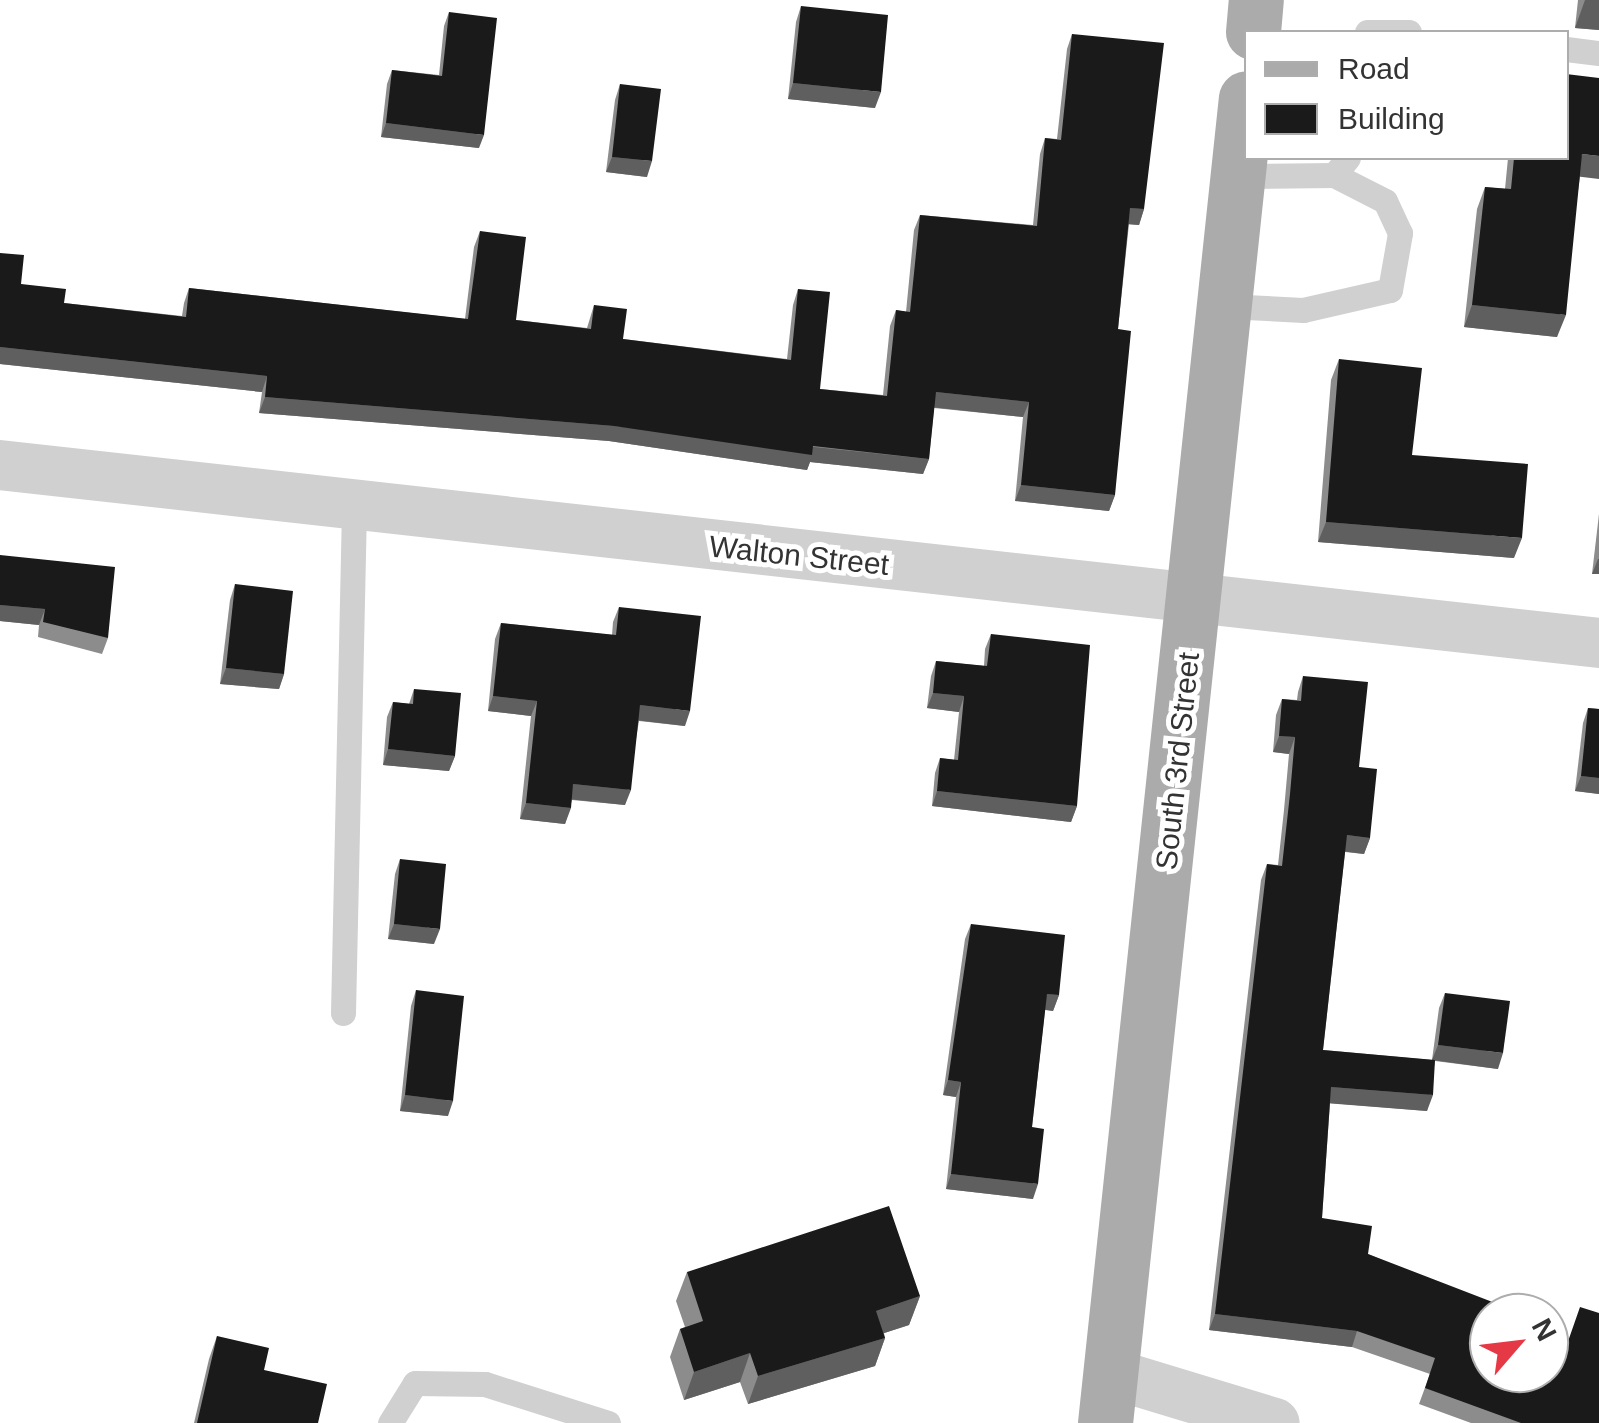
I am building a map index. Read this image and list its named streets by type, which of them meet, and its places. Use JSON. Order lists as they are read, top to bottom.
{
  "streets": {
    "main road": ["South 3rd Street"],
    "street": ["Walton Street"]
  },
  "crossings": [
    ["Walton Street", "South 3rd Street"]
  ],
  "legend": ["Road", "Building"],
  "north": "top right"
}
